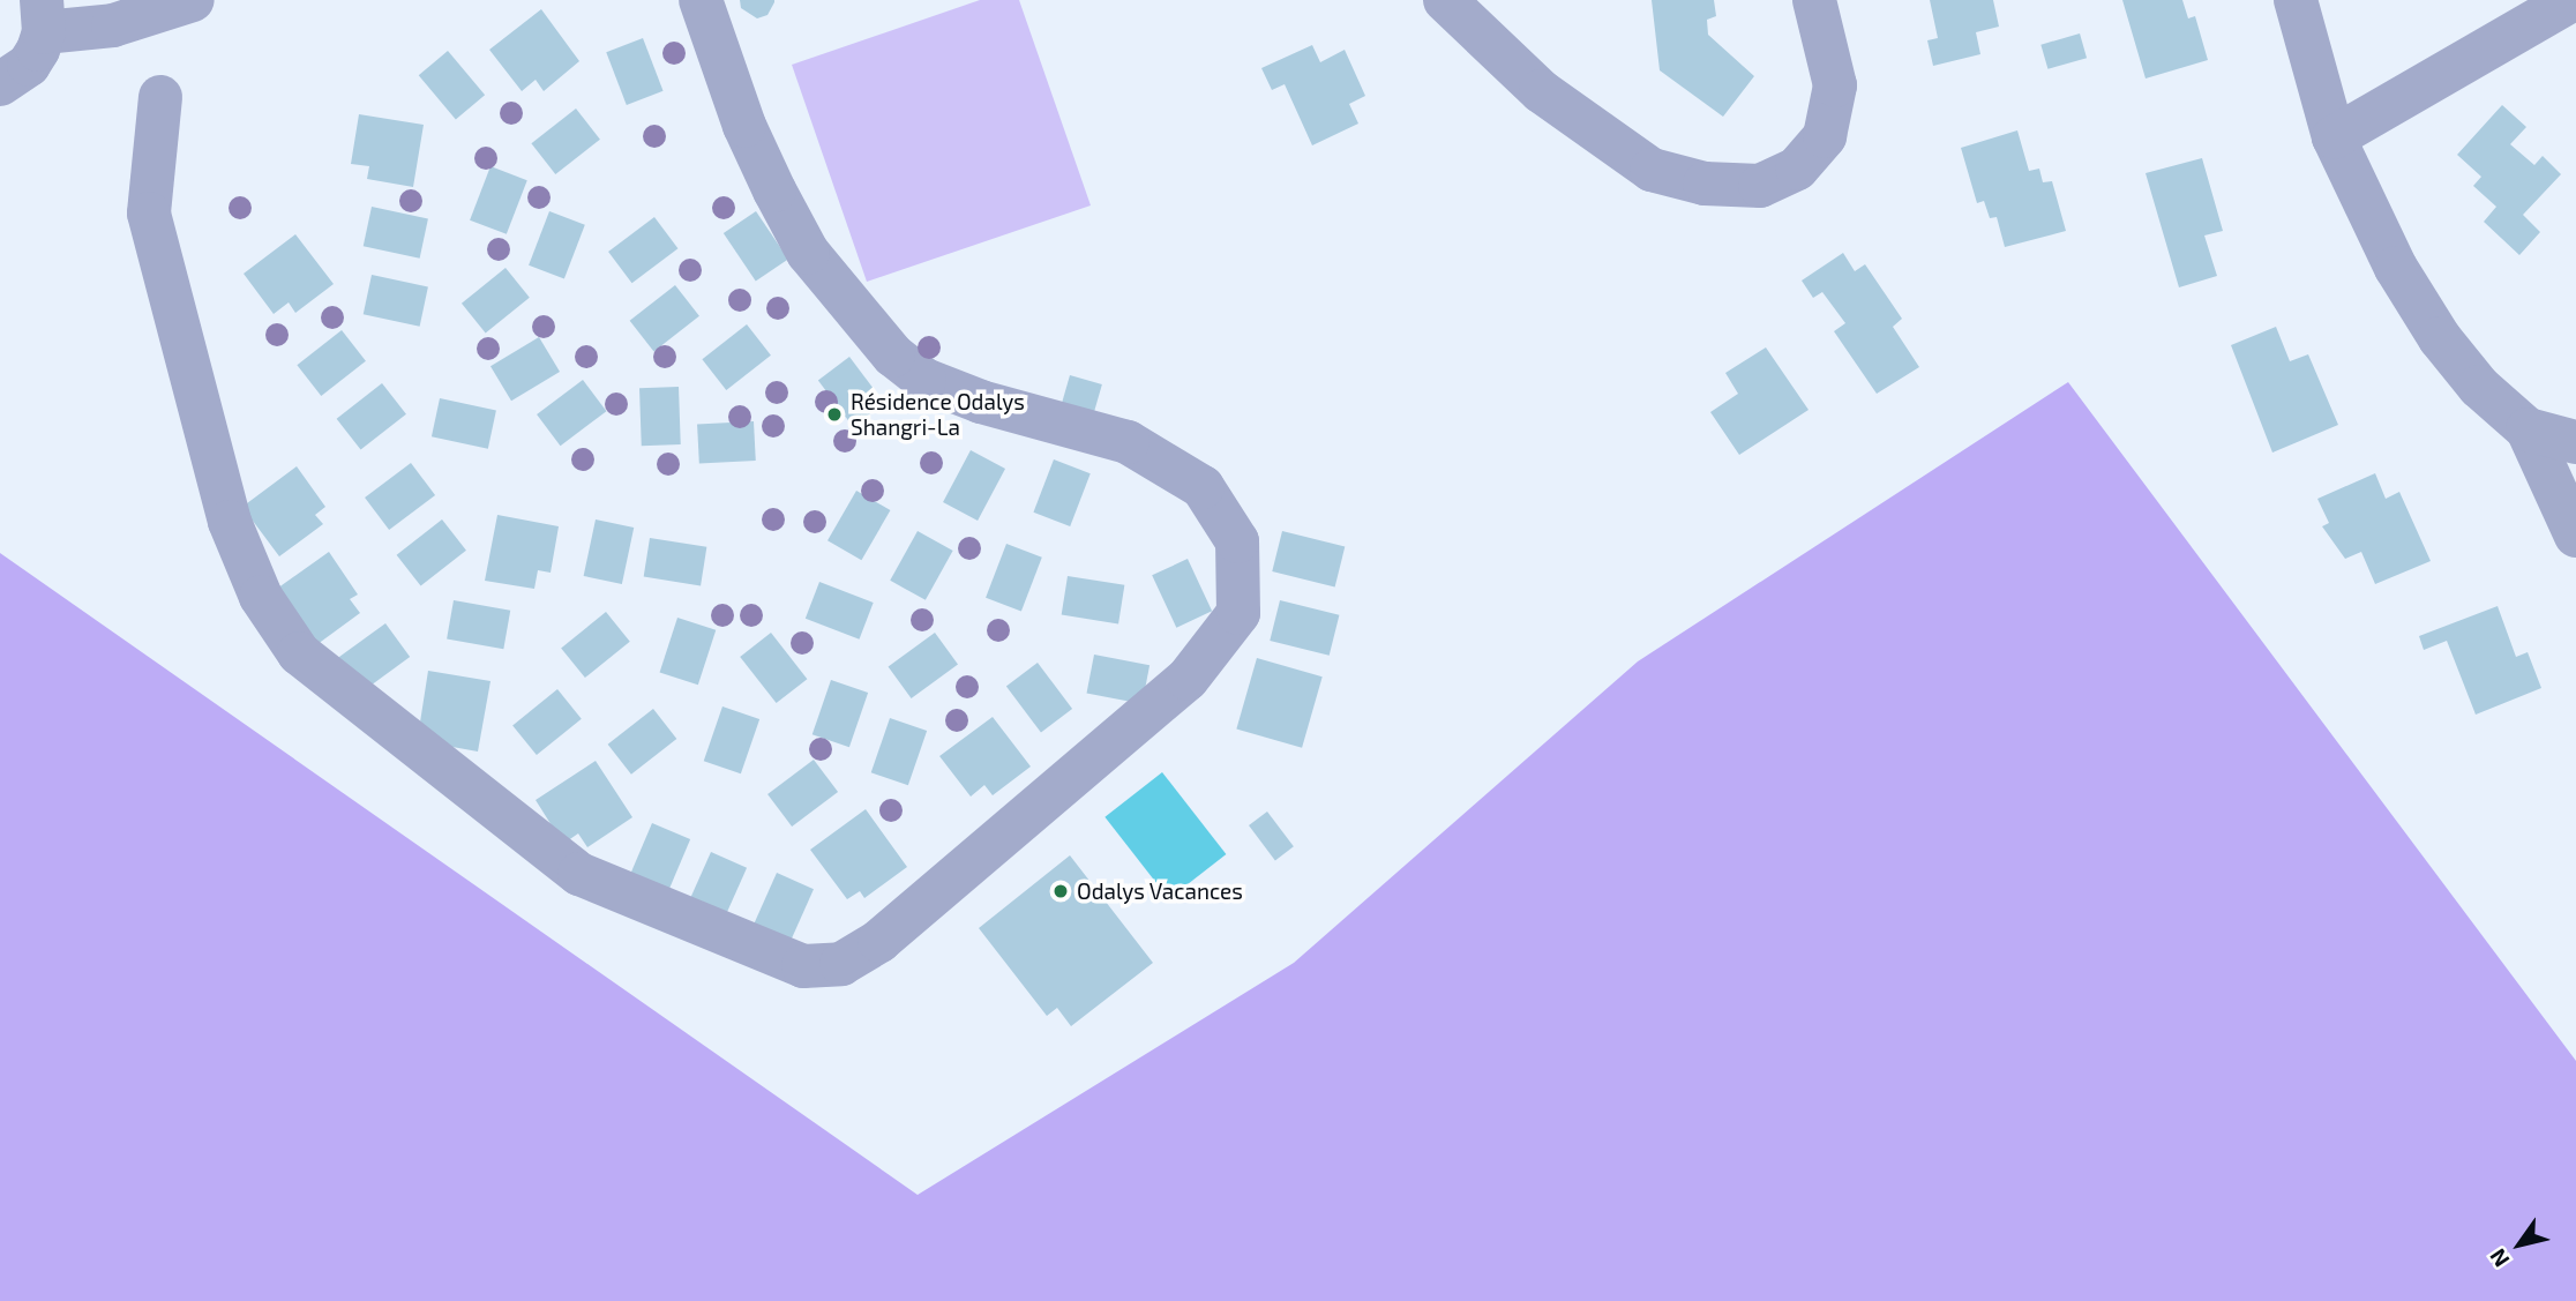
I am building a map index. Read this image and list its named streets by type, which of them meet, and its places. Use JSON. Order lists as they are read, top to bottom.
{
  "places": ["Résidence Odalys Shangri-La", "Odalys Vacances"],
  "north": "bottom left"
}
